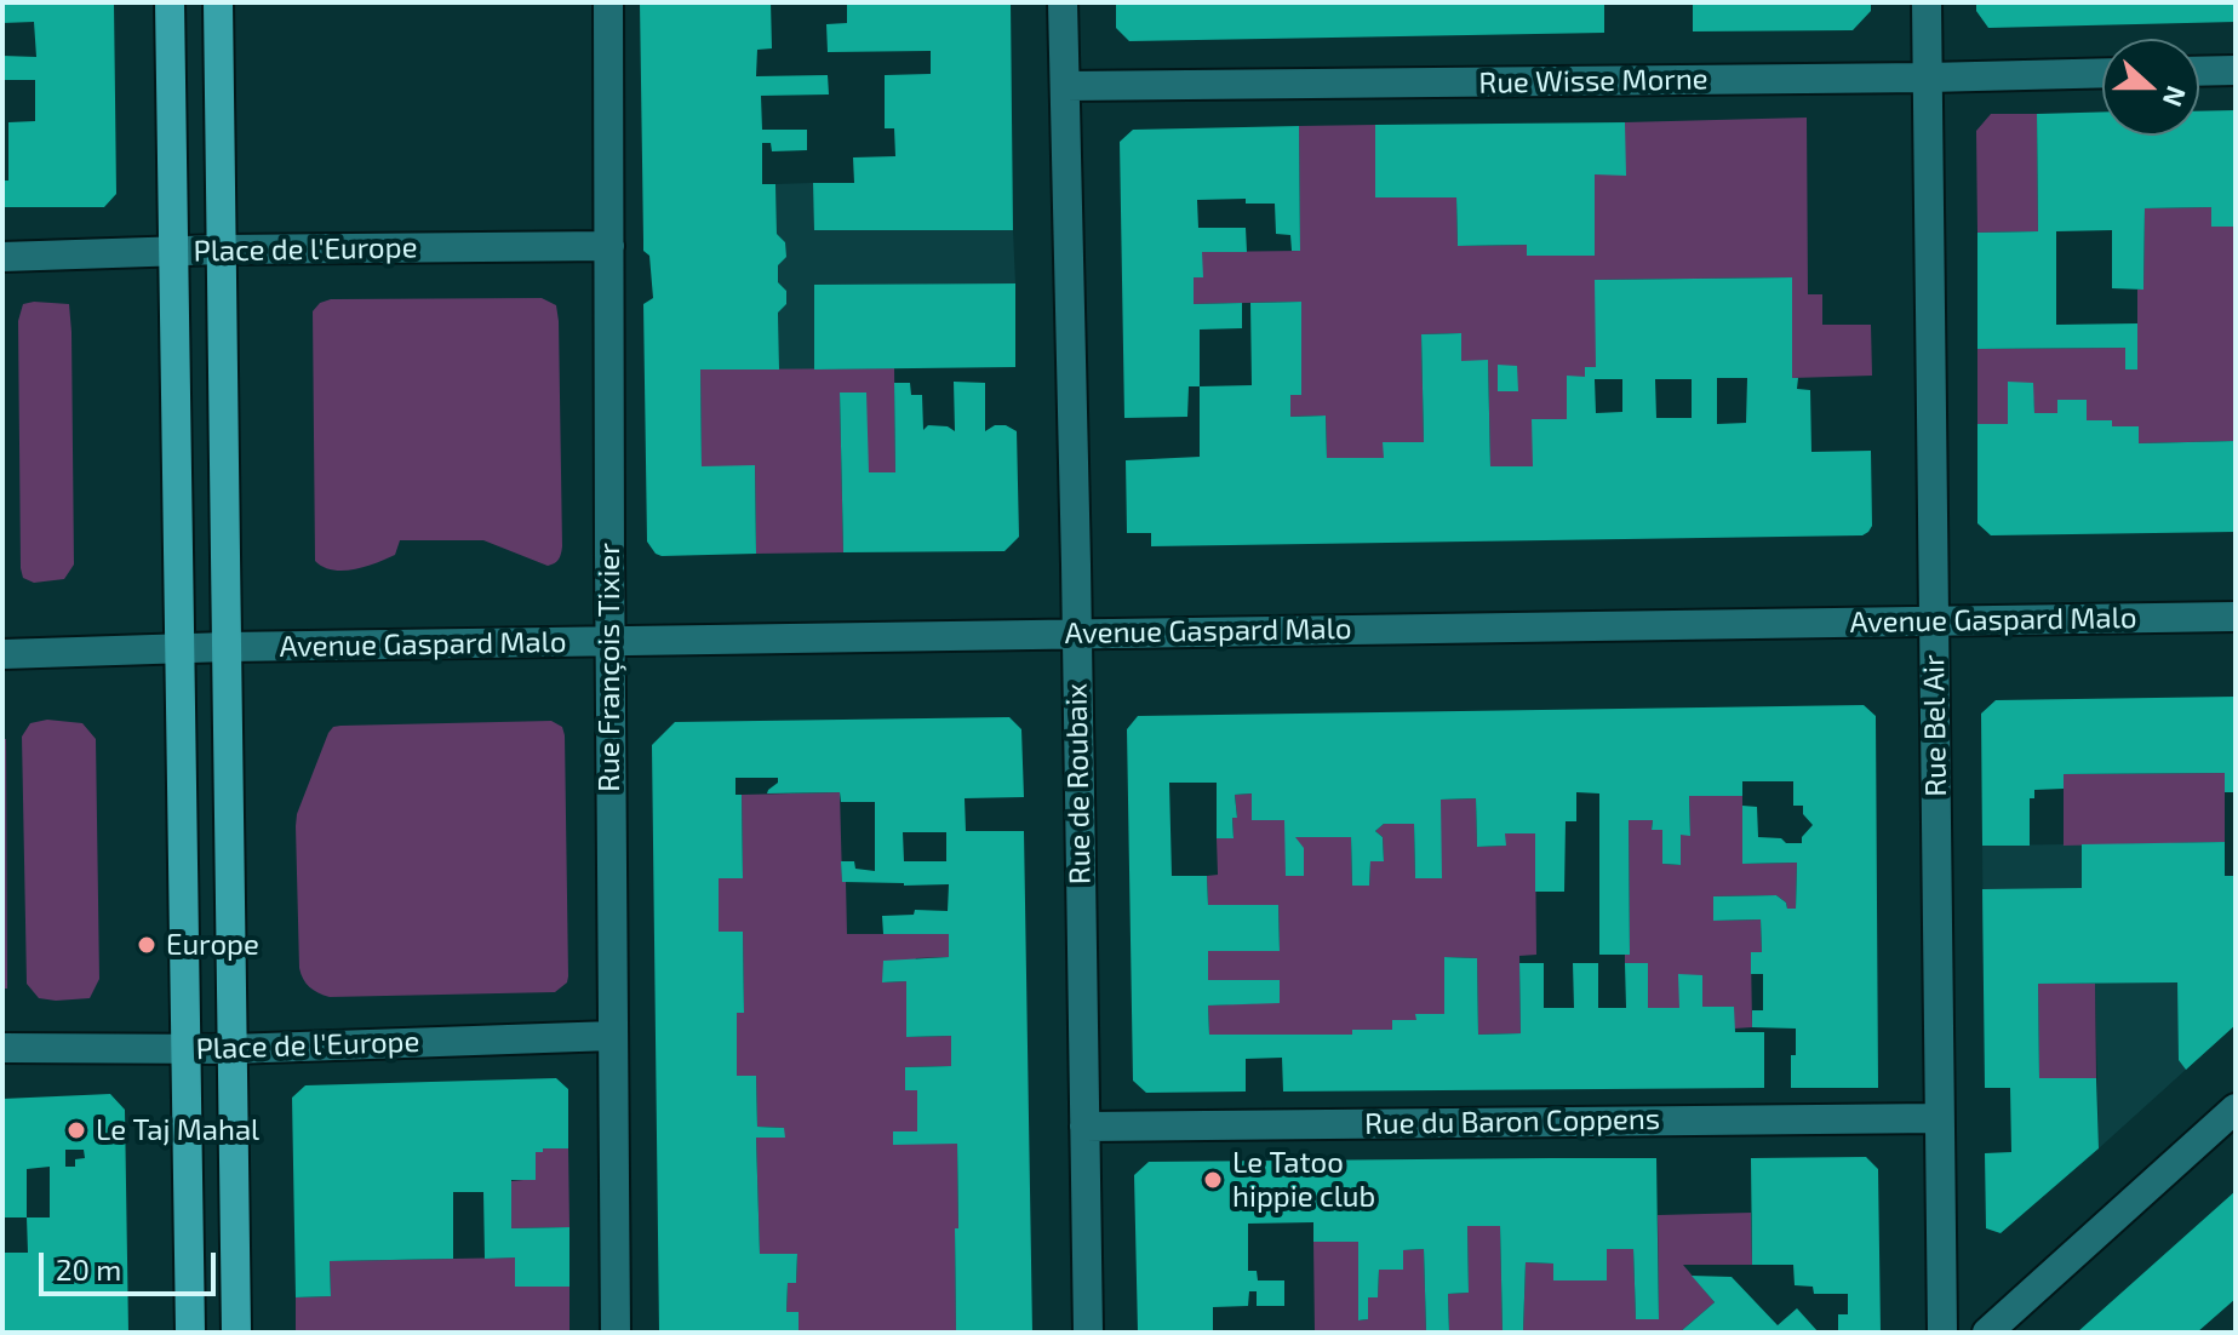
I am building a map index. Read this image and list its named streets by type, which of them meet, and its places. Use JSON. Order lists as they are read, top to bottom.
{
  "streets": {
    "street": [
      "Rue Wisse Morne",
      "Place de l'Europe",
      "Avenue Gaspard Malo",
      "Rue François Tixier",
      "Rue Bel Air",
      "Rue de Roubaix",
      "Rue du Baron Coppens"
    ]
  },
  "crossings": [
    ["Rue Wisse Morne", "Rue Bel Air"],
    ["Rue Wisse Morne", "Rue de Roubaix"],
    ["Place de l'Europe", "Rue François Tixier"],
    ["Avenue Gaspard Malo", "Rue François Tixier"],
    ["Avenue Gaspard Malo", "Rue Bel Air"],
    ["Avenue Gaspard Malo", "Rue de Roubaix"],
    ["Rue Bel Air", "Rue du Baron Coppens"],
    ["Rue de Roubaix", "Rue du Baron Coppens"]
  ],
  "places": ["Europe", "Le Taj Mahal", "Le Tatoo hippie club"],
  "scale_bar": "20 m",
  "north": "right"
}
